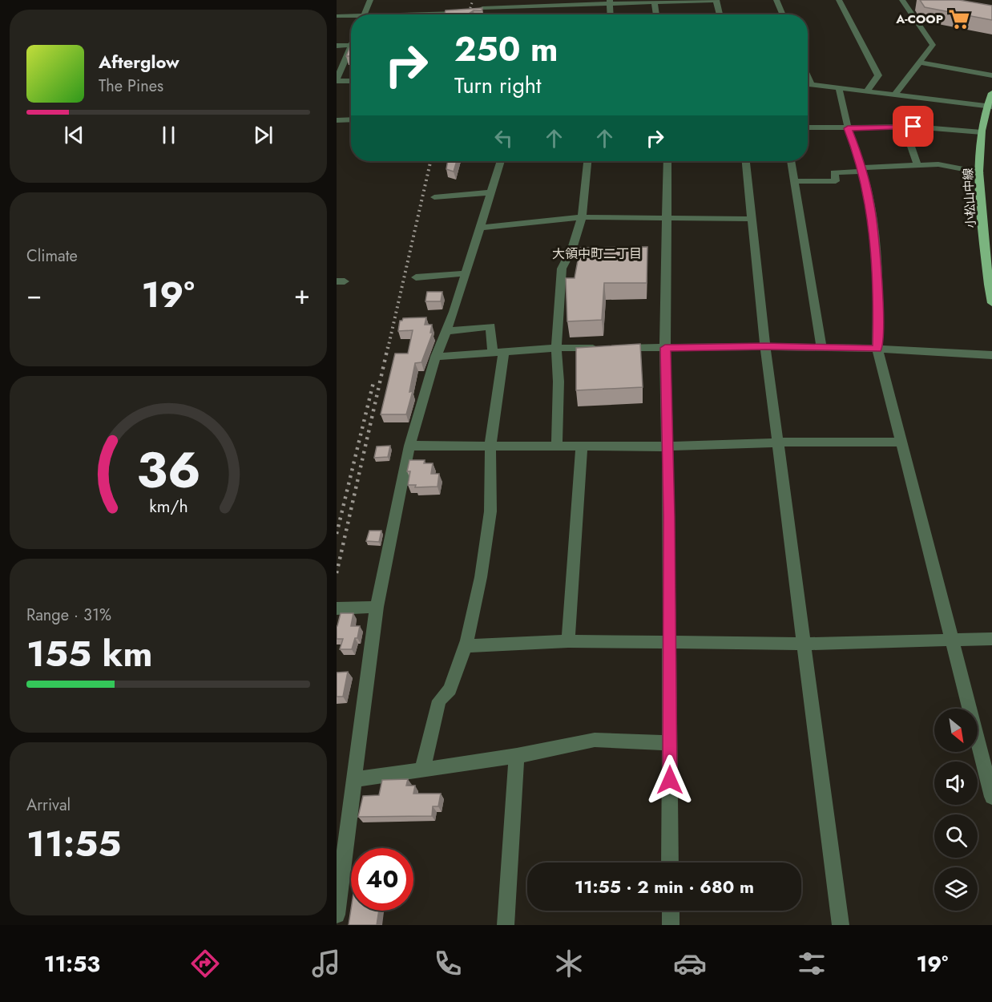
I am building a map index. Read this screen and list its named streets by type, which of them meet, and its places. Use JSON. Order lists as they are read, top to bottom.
{
  "streets": {
    "main road": ["小松山中線"]
  },
  "districts": ["大領中町二丁目"],
  "places": {
    "supermarket": ["A-COOP"]
  },
  "north": "bottom right",
  "page": {
    "turn": ["250 m", "Turn right"],
    "song": ["Afterglow", "The Pines"],
    "tile": [
      "Climate",
      ["Range · 31%", "155 km"],
      ["Arrival", "11:55"]
    ],
    "heat": ["−", "19°", "+"],
    "limit": "40",
    "trip": "11:55 · 2 min · 680 m",
    "tabs": ["11:53", "19°"],
    "gauge": ["36", "km/h"]
  }
}
